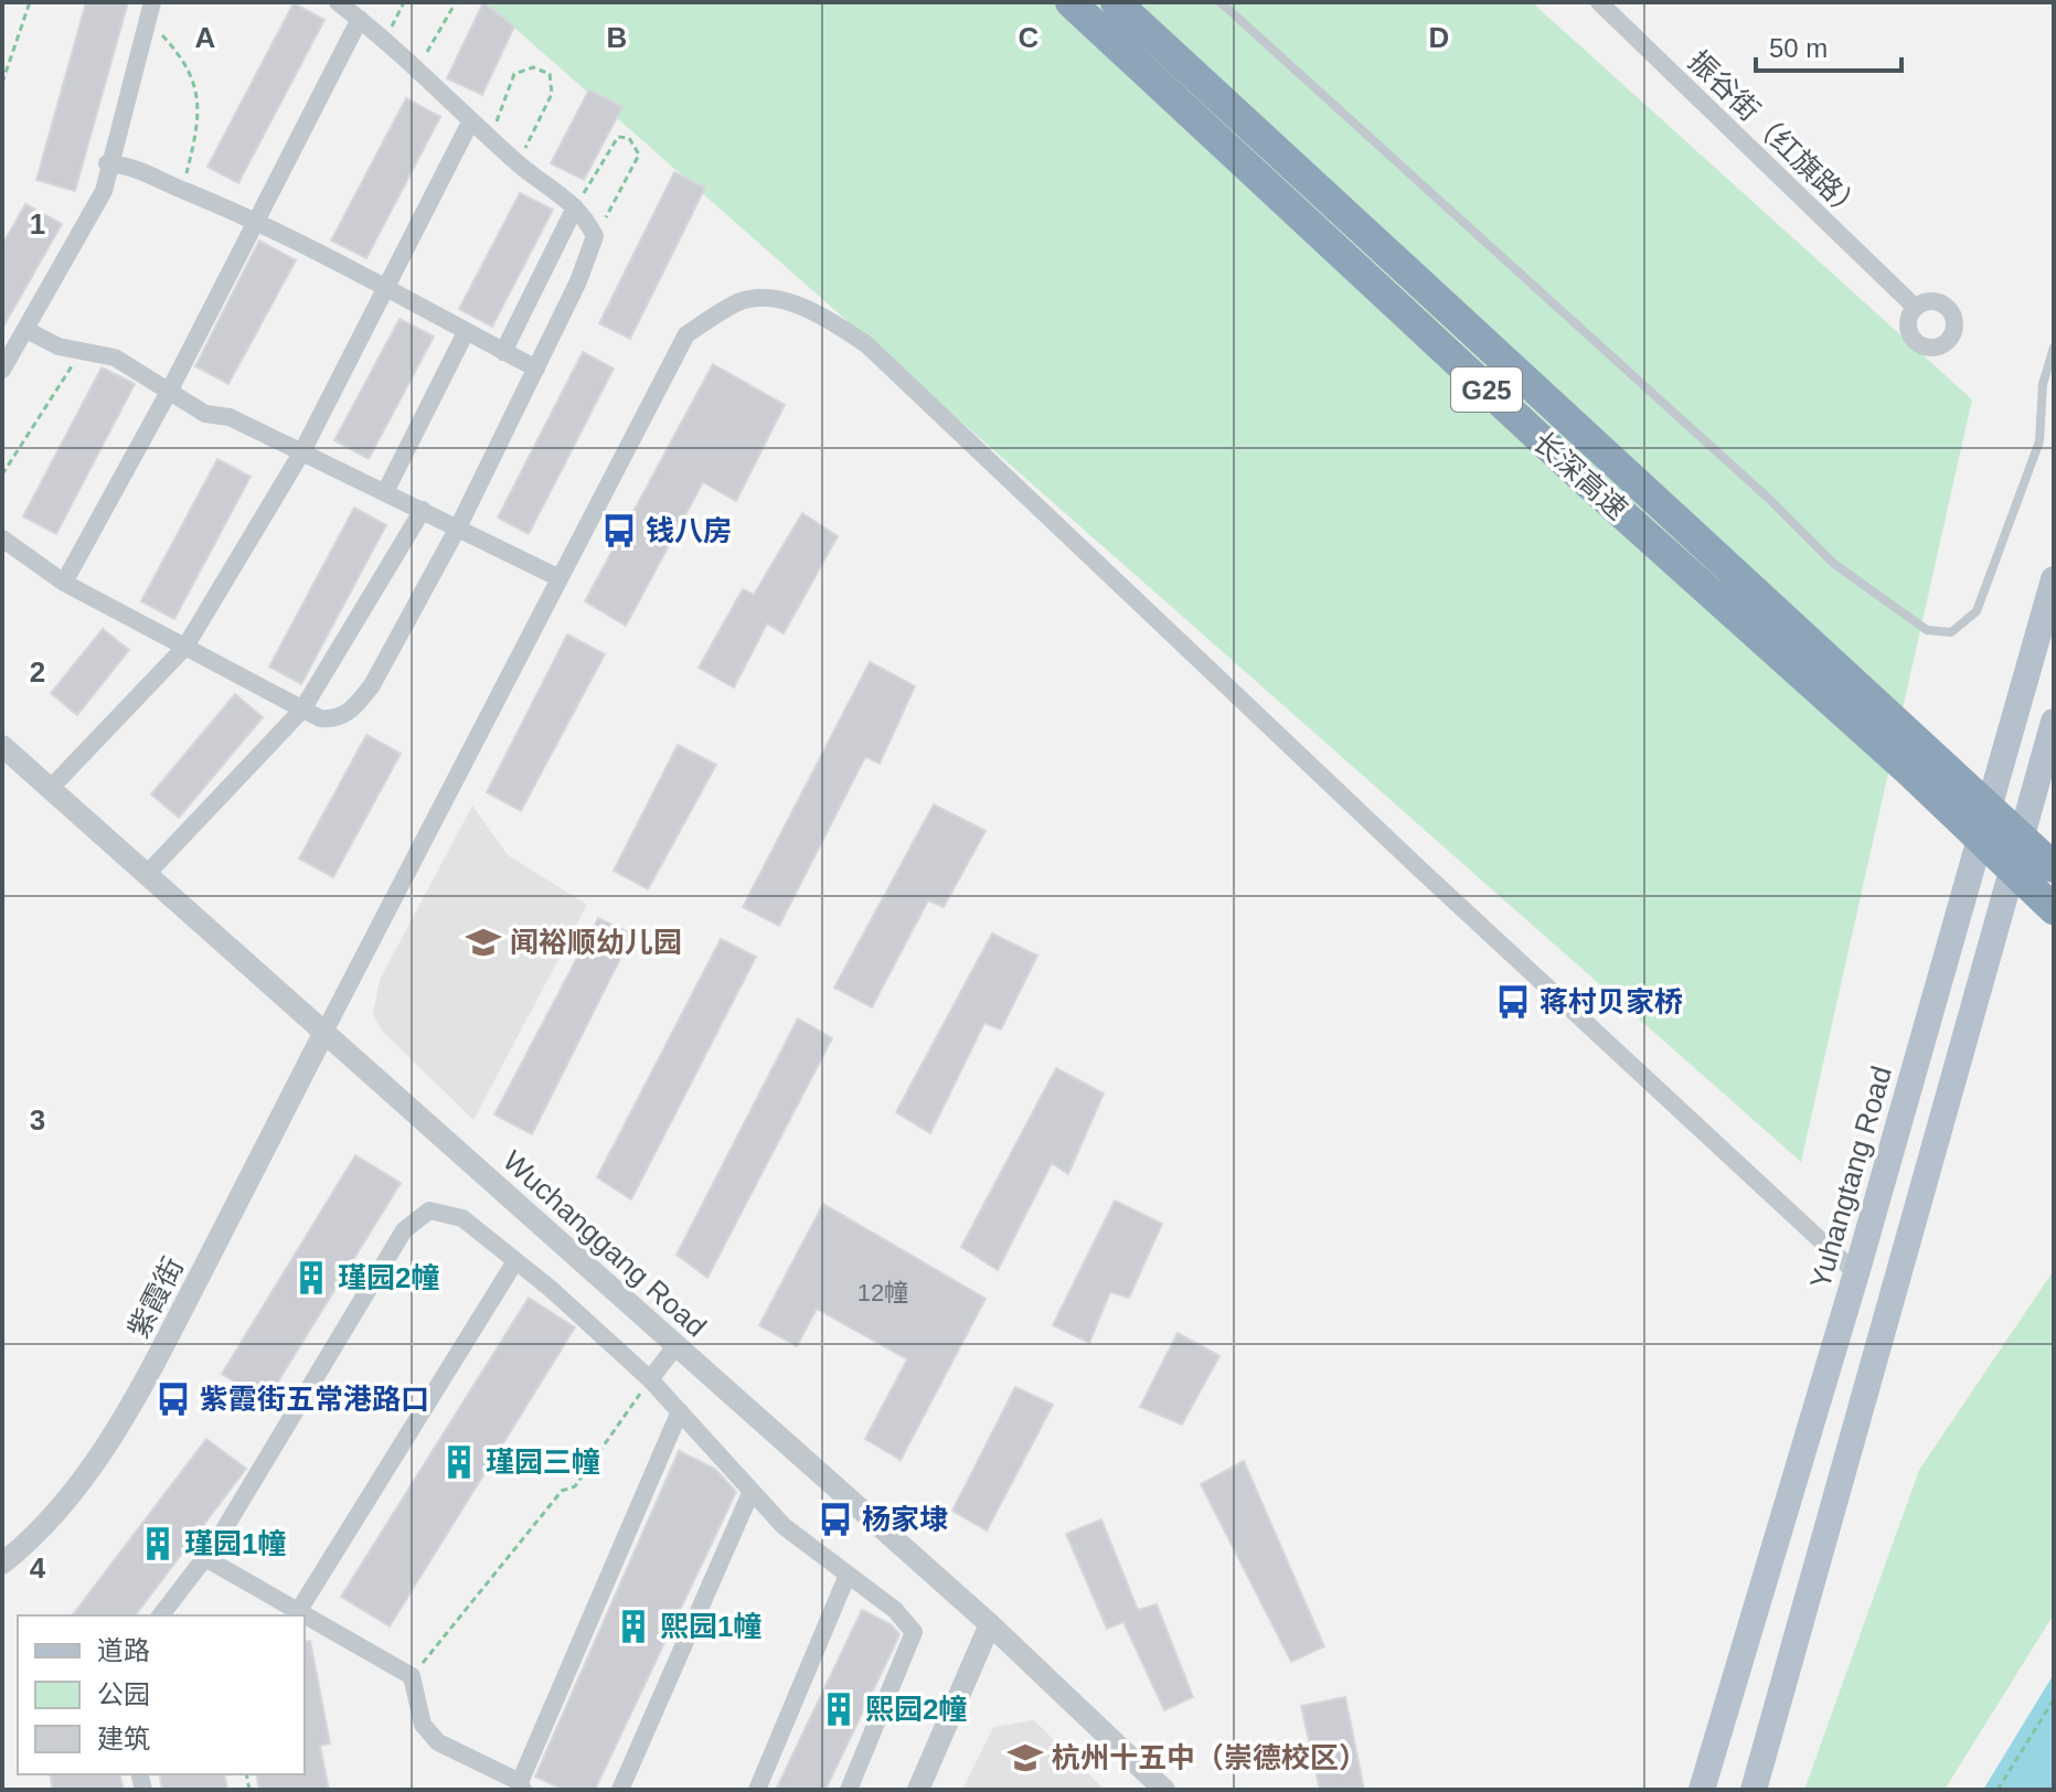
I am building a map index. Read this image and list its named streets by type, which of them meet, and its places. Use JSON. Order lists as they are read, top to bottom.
{
  "streets": {
    "highway": ["G25", "长深高速"],
    "main road": ["Yuhangtang Road"],
    "street": ["振谷街（红旗路）", "Wuchanggang Road", "紫霞街"]
  },
  "crossings": [
    ["Wuchanggang Road", "紫霞街"]
  ],
  "places": {
    "bus stop": [
      "钱八房",
      "蒋村贝家桥",
      "紫霞街五常港路口",
      "杨家埭"
    ],
    "school or university": ["闻裕顺幼儿园", "杭州十五中（崇德校区）"],
    "building": [
      "瑾园2幢",
      "瑾园三幢",
      "瑾园1幢",
      "熙园1幢",
      "熙园2幢"
    ]
  },
  "house_numbers": ["12幢"],
  "legend": ["道路", "公园", "建筑"],
  "scale_bar": "50 m",
  "grid": {
    "columns": [
      "A",
      "B",
      "C",
      "D"
    ],
    "rows": [
      "1",
      "2",
      "3",
      "4"
    ]
  }
}
